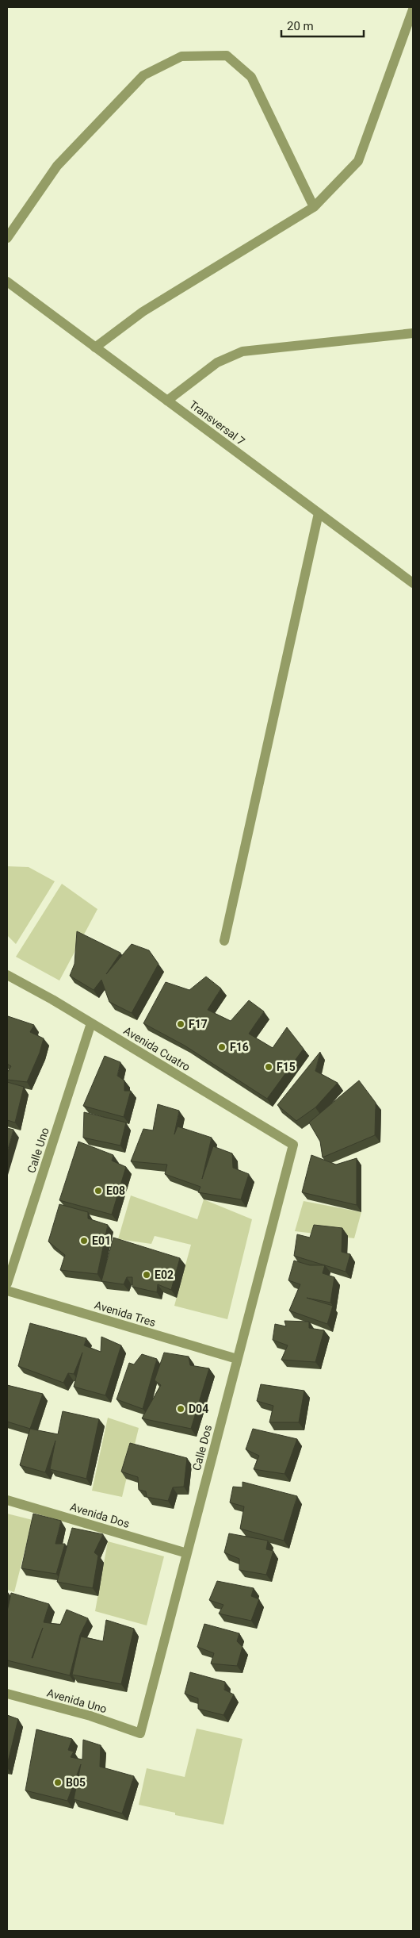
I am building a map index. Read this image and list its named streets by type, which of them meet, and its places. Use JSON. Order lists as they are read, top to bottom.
{
  "streets": {
    "street": [
      "Transversal 7",
      "Avenida Cuatro",
      "Calle Uno",
      "Avenida Tres",
      "Calle Dos",
      "Avenida Dos",
      "Avenida Uno"
    ]
  },
  "crossings": [
    ["Avenida Cuatro", "Calle Uno"],
    ["Avenida Cuatro", "Calle Dos"],
    ["Avenida Tres", "Calle Dos"],
    ["Calle Dos", "Avenida Dos"],
    ["Calle Dos", "Avenida Uno"]
  ],
  "places": [
    "F17",
    "F16",
    "F15",
    "E08",
    "E01",
    "E02",
    "D04",
    "B05"
  ],
  "scale_bar": "20 m"
}
